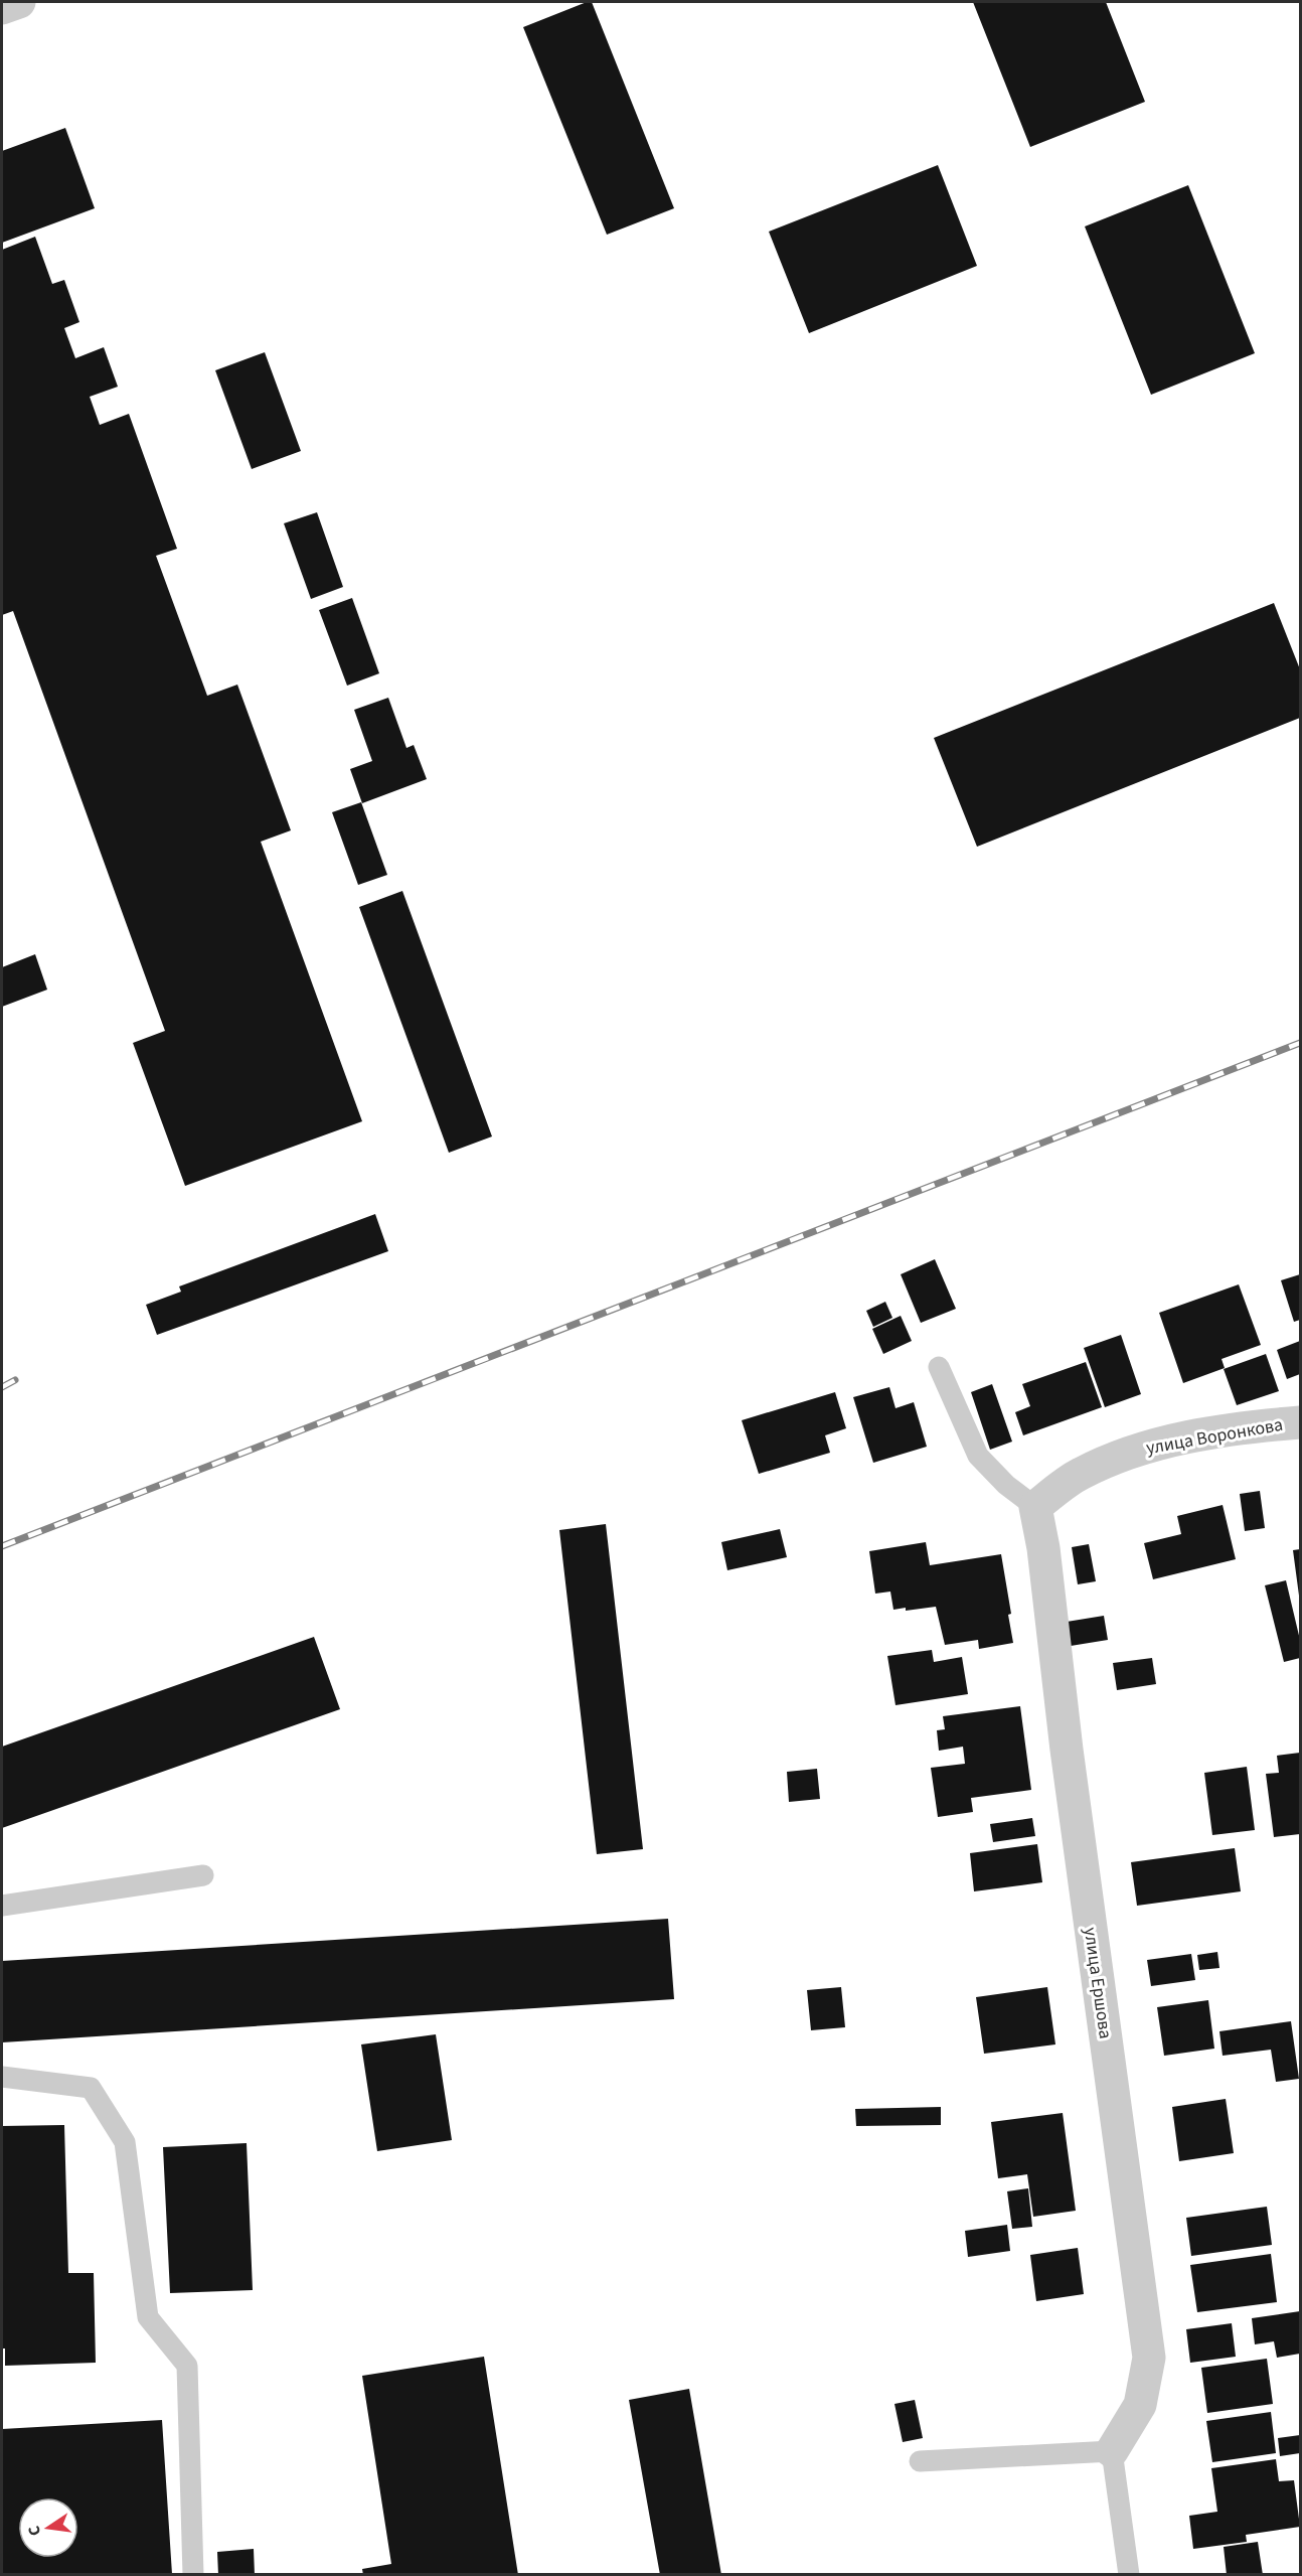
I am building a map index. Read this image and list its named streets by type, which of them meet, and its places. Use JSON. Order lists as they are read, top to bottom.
{
  "streets": {
    "street": ["улица Воронкова", "улица Ершова"]
  },
  "crossings": [
    ["улица Воронкова", "улица Ершова"]
  ],
  "north": "left"
}
